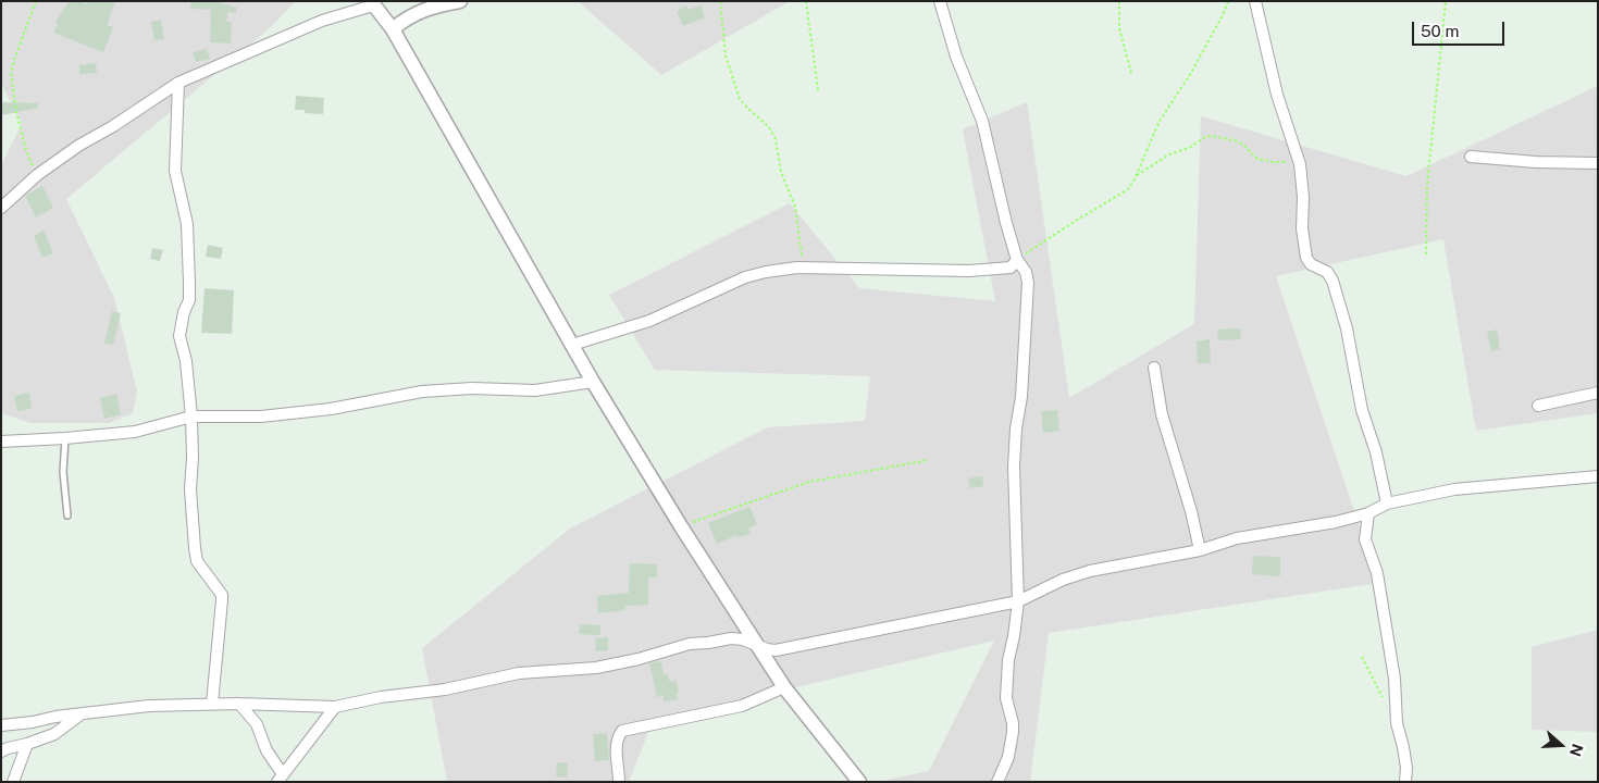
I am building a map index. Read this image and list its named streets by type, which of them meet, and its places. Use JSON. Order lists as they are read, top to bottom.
{
  "scale_bar": "50 m",
  "north": "right"
}
